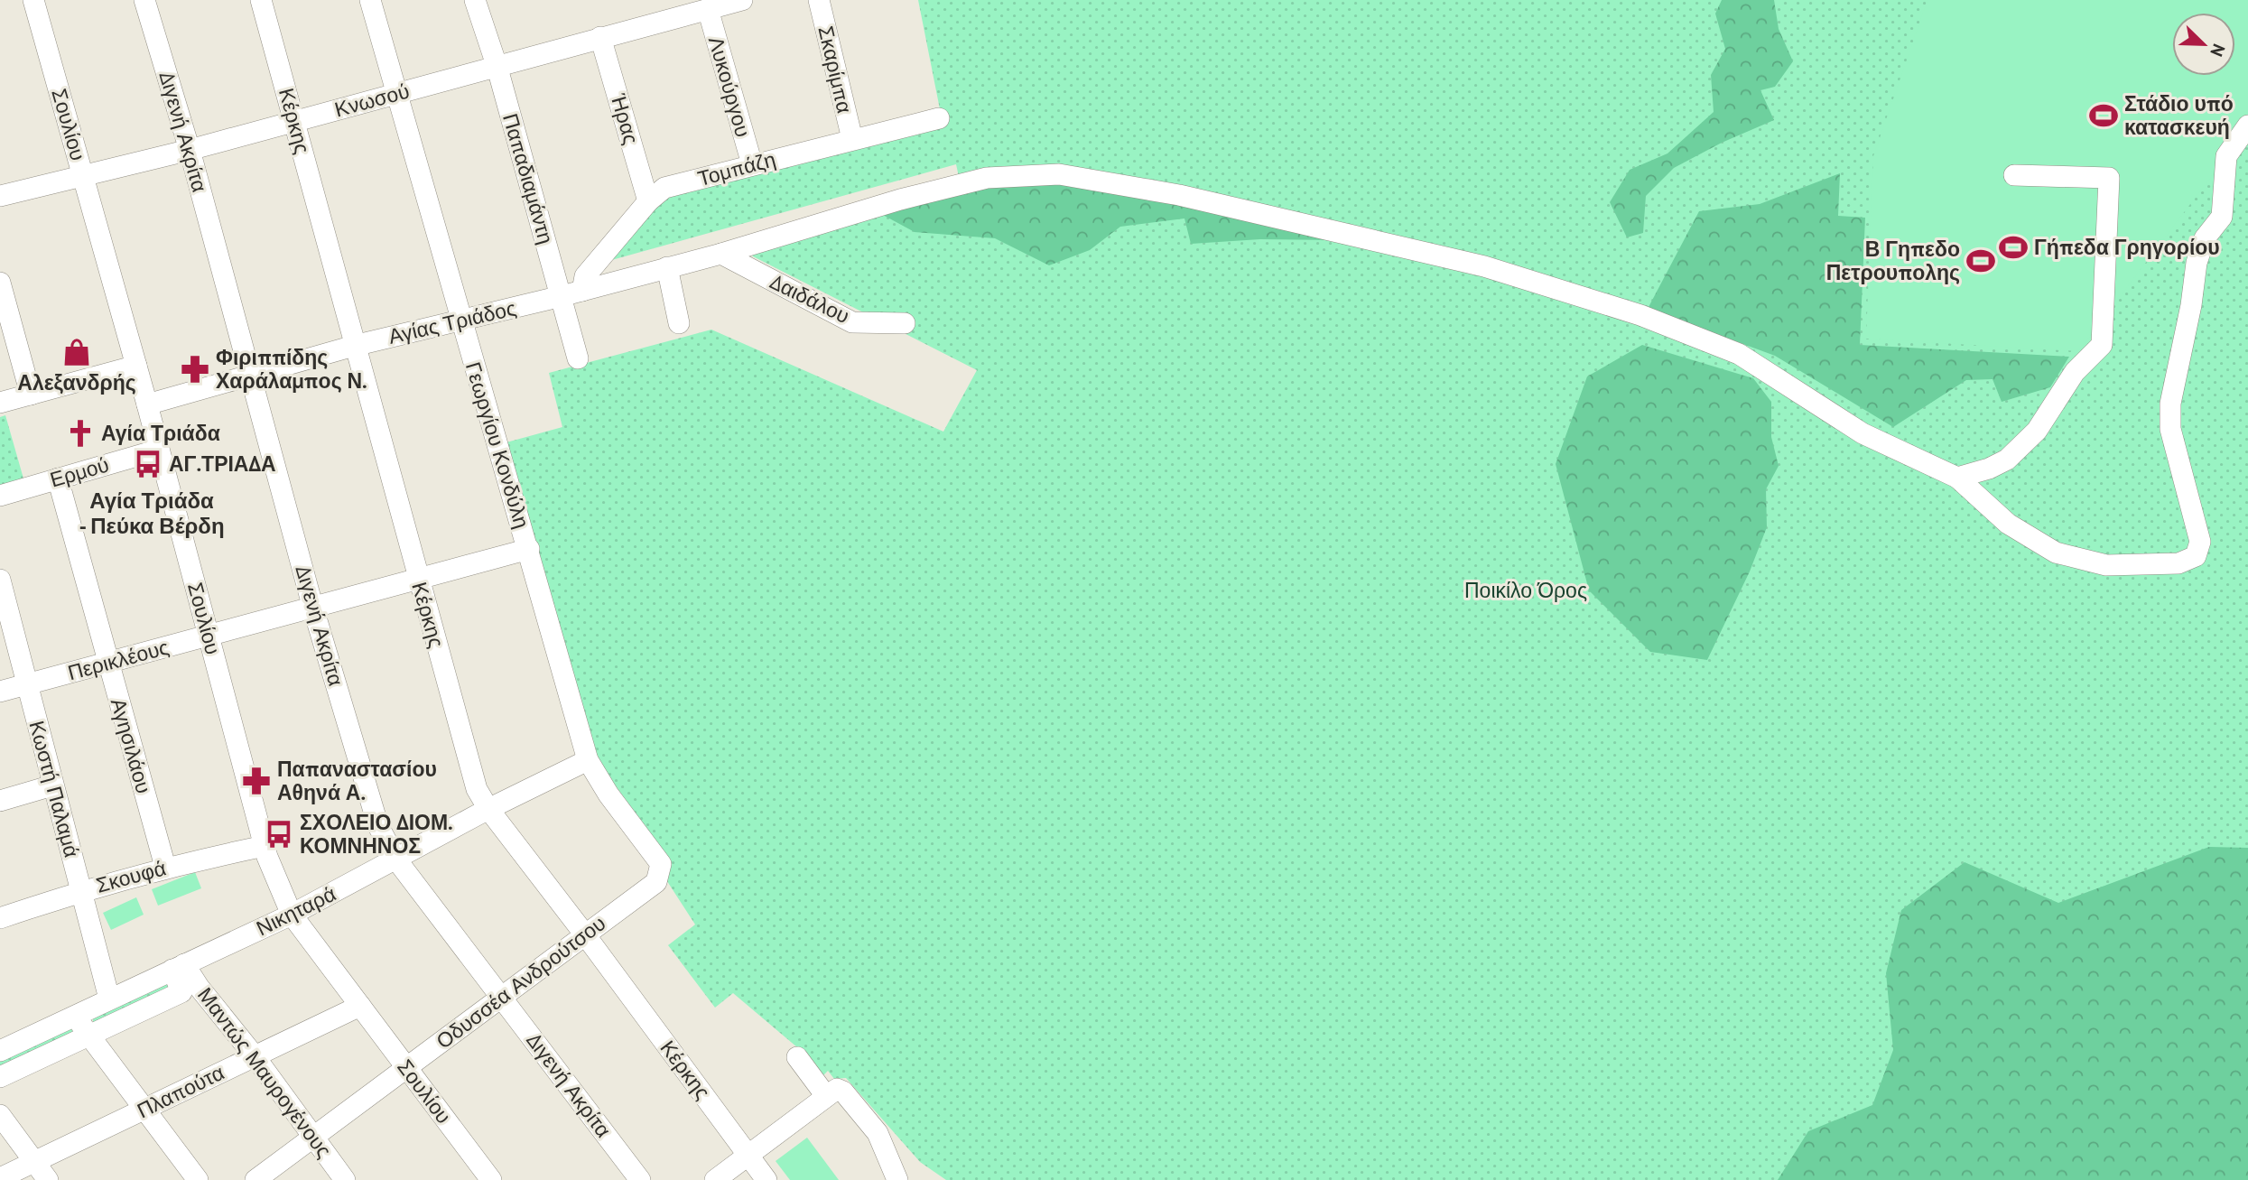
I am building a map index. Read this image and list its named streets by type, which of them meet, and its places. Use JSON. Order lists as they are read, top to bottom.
{
  "streets": {
    "street": [
      "Σκαρίμπα",
      "Λυκούργου",
      "Κνωσού",
      "Ήρας",
      "Κέρκης",
      "Σουλίου",
      "Διγενή Ακρίτα",
      "Τομπάζη",
      "Παπαδιαμάντη",
      "Δαιδάλου",
      "Αγίας Τριάδος",
      "Γεωργίου Κονδύλη",
      "Ερμού",
      "Περικλέους",
      "Αγησιλάου",
      "Κωστή Παλαμά",
      "Σκουφά",
      "Νικηταρά",
      "Οδυσσέα Ανδρούτσου",
      "Μαντώς Μαυρογένους",
      "Πλαπούτα"
    ]
  },
  "crossings": [
    ["Σκαρίμπα", "Τομπάζη"],
    ["Λυκούργου", "Κνωσού"],
    ["Λυκούργου", "Τομπάζη"],
    ["Κνωσού", "Ήρας"],
    ["Κνωσού", "Κέρκης"],
    ["Κνωσού", "Σουλίου"],
    ["Κνωσού", "Διγενή Ακρίτα"],
    ["Κνωσού", "Παπαδιαμάντη"],
    ["Κνωσού", "Γεωργίου Κονδύλη"],
    ["Ήρας", "Τομπάζη"],
    ["Κέρκης", "Αγίας Τριάδος"],
    ["Κέρκης", "Περικλέους"],
    ["Κέρκης", "Νικηταρά"],
    ["Κέρκης", "Οδυσσέα Ανδρούτσου"],
    ["Σουλίου", "Αγίας Τριάδος"],
    ["Σουλίου", "Ερμού"],
    ["Σουλίου", "Περικλέους"],
    ["Σουλίου", "Σκουφά"],
    ["Σουλίου", "Νικηταρά"],
    ["Σουλίου", "Οδυσσέα Ανδρούτσου"],
    ["Σουλίου", "Πλαπούτα"],
    ["Διγενή Ακρίτα", "Αγίας Τριάδος"],
    ["Διγενή Ακρίτα", "Περικλέους"],
    ["Διγενή Ακρίτα", "Νικηταρά"],
    ["Διγενή Ακρίτα", "Οδυσσέα Ανδρούτσου"],
    ["Τομπάζη", "Αγίας Τριάδος"],
    ["Παπαδιαμάντη", "Αγίας Τριάδος"],
    ["Δαιδάλου", "Αγίας Τριάδος"],
    ["Αγίας Τριάδος", "Γεωργίου Κονδύλη"],
    ["Γεωργίου Κονδύλη", "Περικλέους"],
    ["Γεωργίου Κονδύλη", "Νικηταρά"],
    ["Γεωργίου Κονδύλη", "Οδυσσέα Ανδρούτσου"],
    ["Ερμού", "Αγησιλάου"],
    ["Περικλέους", "Αγησιλάου"],
    ["Περικλέους", "Κωστή Παλαμά"],
    ["Αγησιλάου", "Σκουφά"],
    ["Κωστή Παλαμά", "Σκουφά"],
    ["Κωστή Παλαμά", "Νικηταρά"],
    ["Νικηταρά", "Μαντώς Μαυρογένους"],
    ["Οδυσσέα Ανδρούτσου", "Μαντώς Μαυρογένους"],
    ["Μαντώς Μαυρογένους", "Πλαπούτα"]
  ],
  "districts": ["Αγία Τριάδα - Πεύκα Βέρδη"],
  "parks": ["Ποικίλο Όρος"],
  "places": {
    "sports": ["Στάδιο υπό κατασκευή", "Γήπεδα Γρηγορίου", "Β Γηπεδο Πετρουπολης"],
    "shop": ["Αλεξανδρής"],
    "pharmacy": ["Φιριππίδης Χαράλαμπος Ν.", "Παπαναστασίου Αθηνά Α."],
    "church": ["Αγία Τριάδα"],
    "bus stop": ["ΑΓ.ΤΡΙΑΔΑ", "ΣΧΟΛΕΙΟ ΔΙΟΜ. ΚΟΜΝΗΝΟΣ"]
  },
  "north": "bottom right"
}
